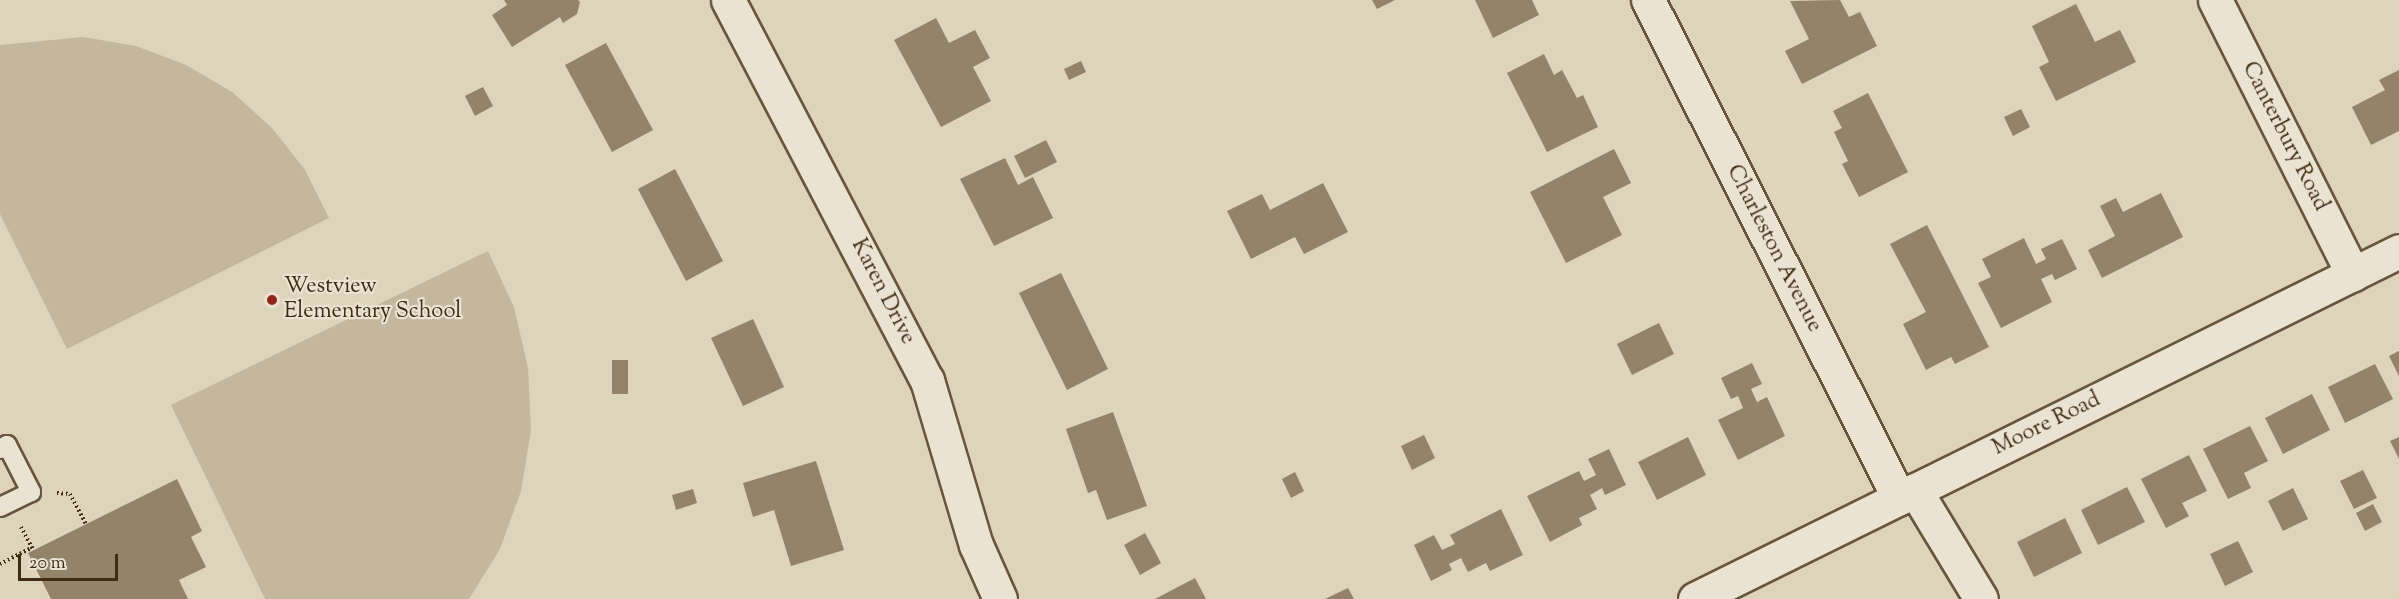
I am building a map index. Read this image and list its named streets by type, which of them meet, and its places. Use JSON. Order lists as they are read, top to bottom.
{
  "streets": {
    "street": [
      "Canterbury Road",
      "Charleston Avenue",
      "Karen Drive",
      "Moore Road"
    ]
  },
  "crossings": [
    ["Canterbury Road", "Moore Road"],
    ["Charleston Avenue", "Moore Road"]
  ],
  "places": ["Westview Elementary School"],
  "scale_bar": "20 m"
}
